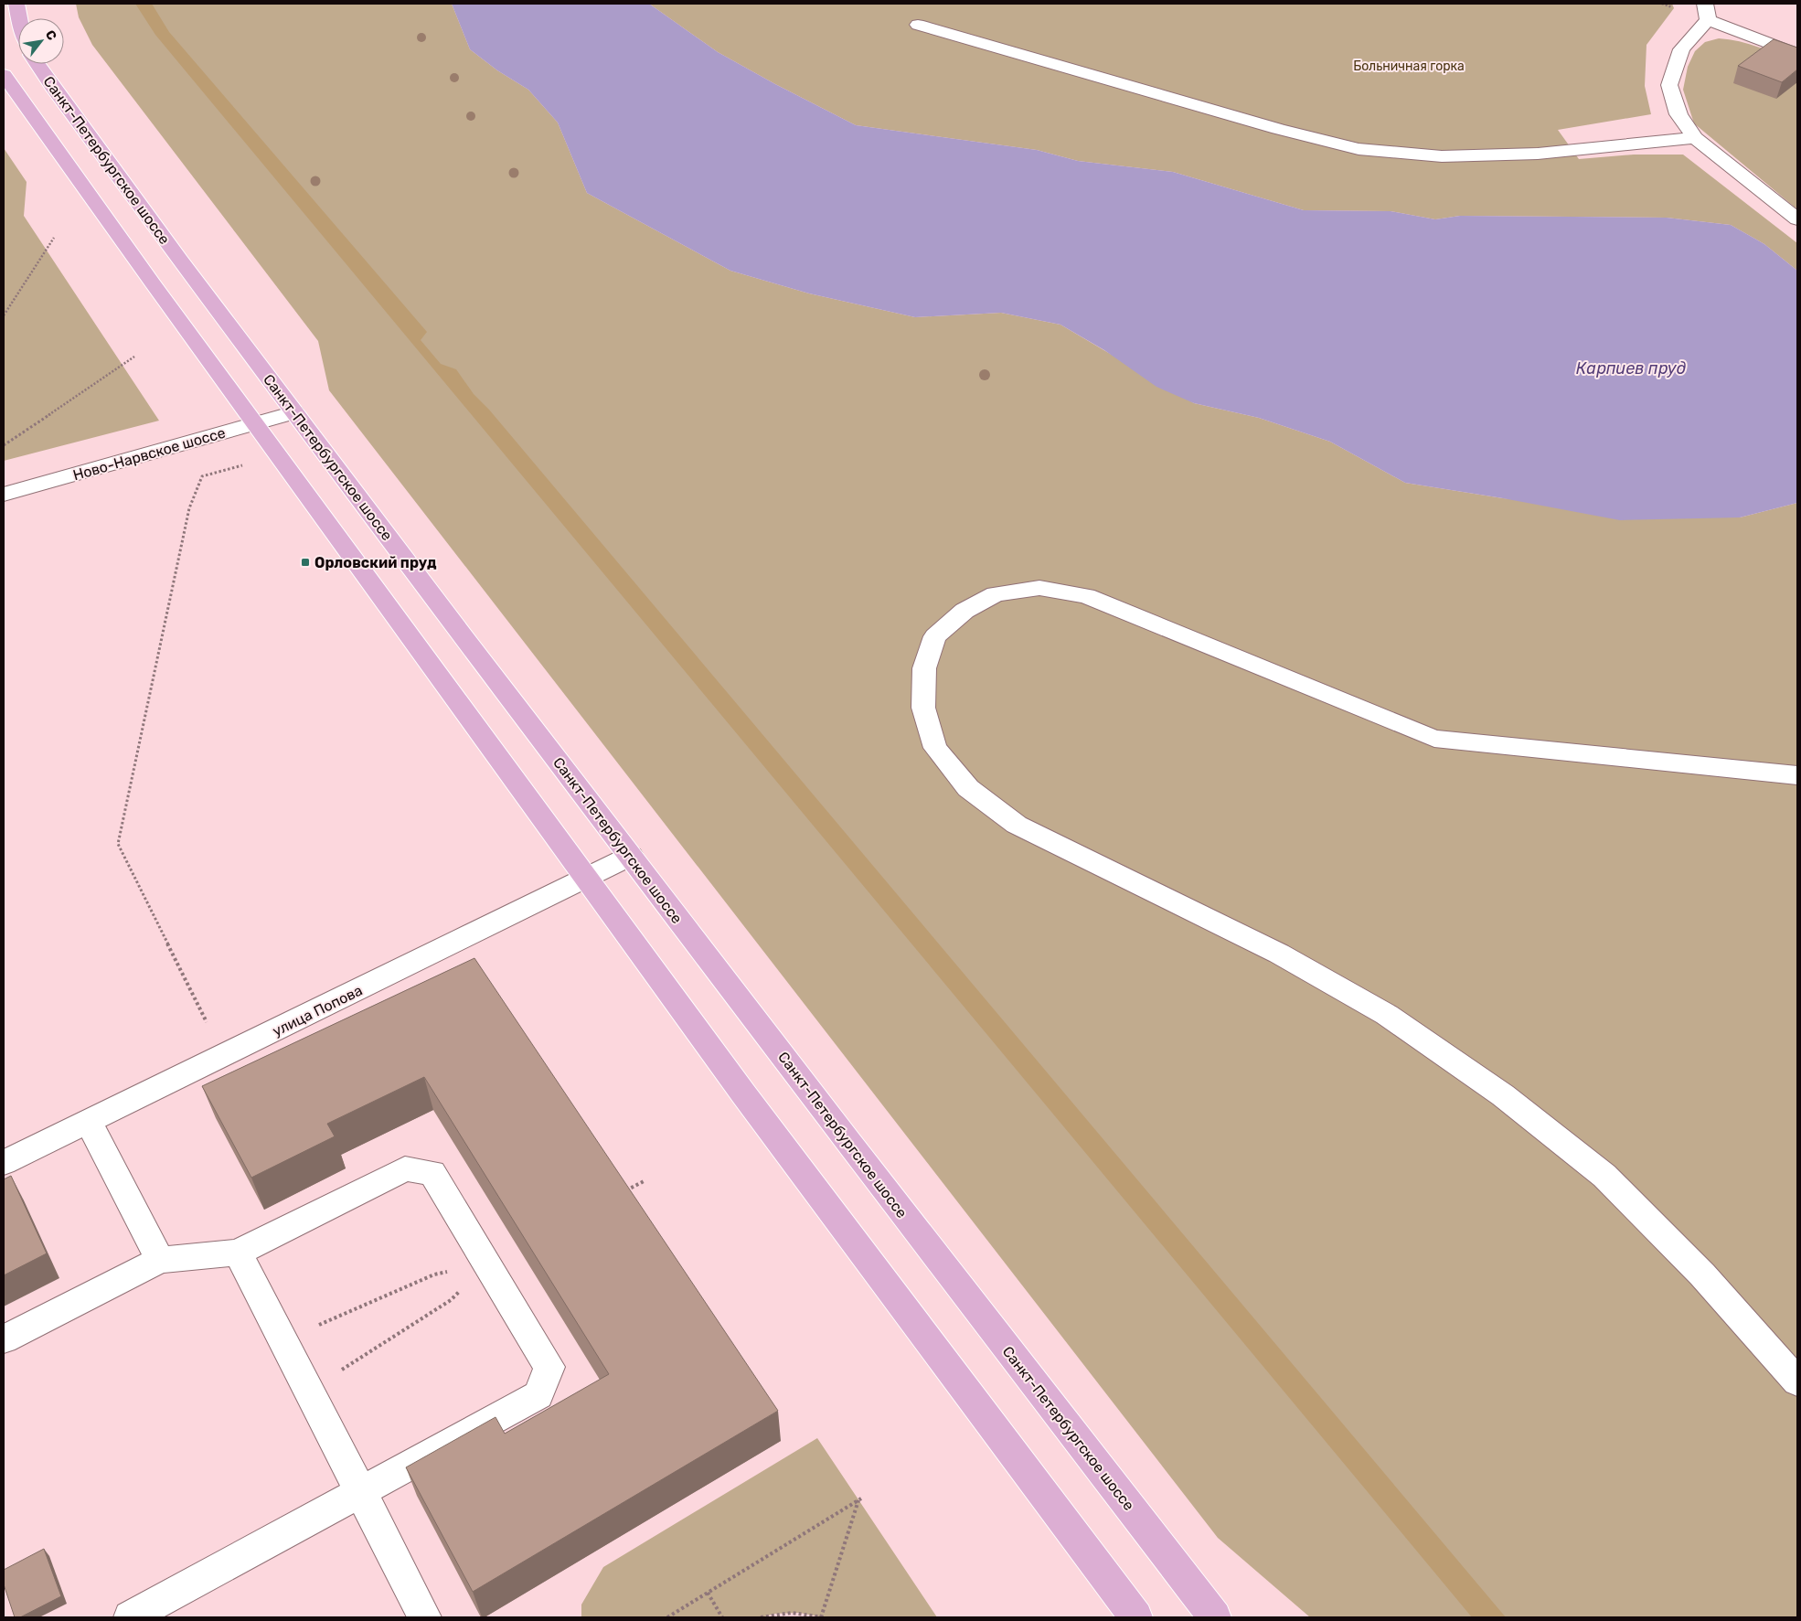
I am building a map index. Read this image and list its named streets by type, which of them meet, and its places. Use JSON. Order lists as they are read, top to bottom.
{
  "streets": {
    "main road": ["Санкт-Петербургское шоссе"],
    "street": ["Ново-Нарвское шоссе", "улица Попова"]
  },
  "crossings": [
    ["Санкт-Петербургское шоссе", "Ново-Нарвское шоссе"],
    ["Санкт-Петербургское шоссе", "улица Попова"]
  ],
  "water": ["Карпиев пруд"],
  "parks": ["Больничная горка"],
  "places": {
    "transit": ["Орловский пруд"]
  },
  "north": "top right"
}
